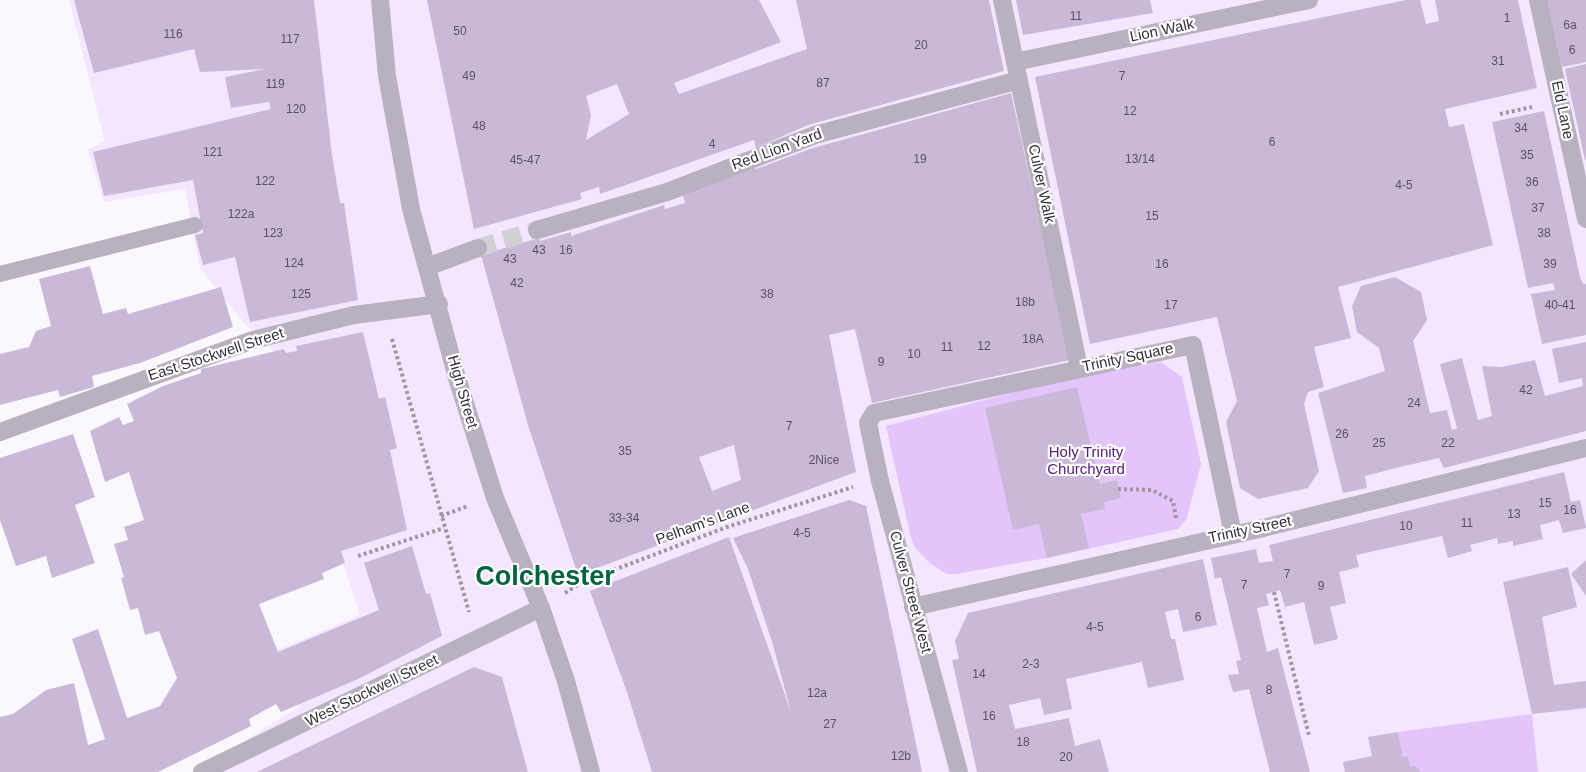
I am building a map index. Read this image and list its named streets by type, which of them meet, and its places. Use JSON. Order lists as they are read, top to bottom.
{
  "streets": {
    "street": [
      "Lion Walk",
      "Eld Lane",
      "Red Lion Yard",
      "Culver Walk",
      "East Stockwell Street",
      "Trinity Square",
      "High Street",
      "Trinity Street",
      "Culver Street West",
      "West Stockwell Street"
    ],
    "path": ["Pelham's Lane"]
  },
  "crossings": [
    ["Lion Walk", "Culver Walk"],
    ["Red Lion Yard", "Culver Walk"],
    ["Culver Walk", "Trinity Square"],
    ["East Stockwell Street", "High Street"],
    ["Trinity Square", "Trinity Street"],
    ["Trinity Square", "Culver Street West"],
    ["High Street", "Pelham's Lane"],
    ["High Street", "West Stockwell Street"],
    ["Pelham's Lane", "Culver Street West"],
    ["Pelham's Lane", "West Stockwell Street"],
    ["Trinity Street", "Culver Street West"]
  ],
  "districts": ["Colchester"],
  "parks": ["Holy Trinity Churchyard"],
  "house_numbers": [
    "11",
    "1",
    "6a",
    "50",
    "116",
    "117",
    "20",
    "6",
    "31",
    "49",
    "7",
    "87",
    "119",
    "120",
    "12",
    "48",
    "34",
    "6",
    "4",
    "121",
    "35",
    "19",
    "13/14",
    "45-47",
    "122",
    "36",
    "4-5",
    "37",
    "122a",
    "15",
    "123",
    "38",
    "43",
    "16",
    "43",
    "124",
    "16",
    "39",
    "42",
    "125",
    "38",
    "18b",
    "17",
    "40-41",
    "18A",
    "12",
    "11",
    "10",
    "9",
    "42",
    "24",
    "7",
    "26",
    "25",
    "22",
    "35",
    "2Nice",
    "15",
    "16",
    "13",
    "33-34",
    "11",
    "10",
    "4-5",
    "7",
    "7",
    "9",
    "6",
    "4-5",
    "2-3",
    "14",
    "8",
    "12a",
    "16",
    "27",
    "18",
    "12b",
    "20"
  ]
}
